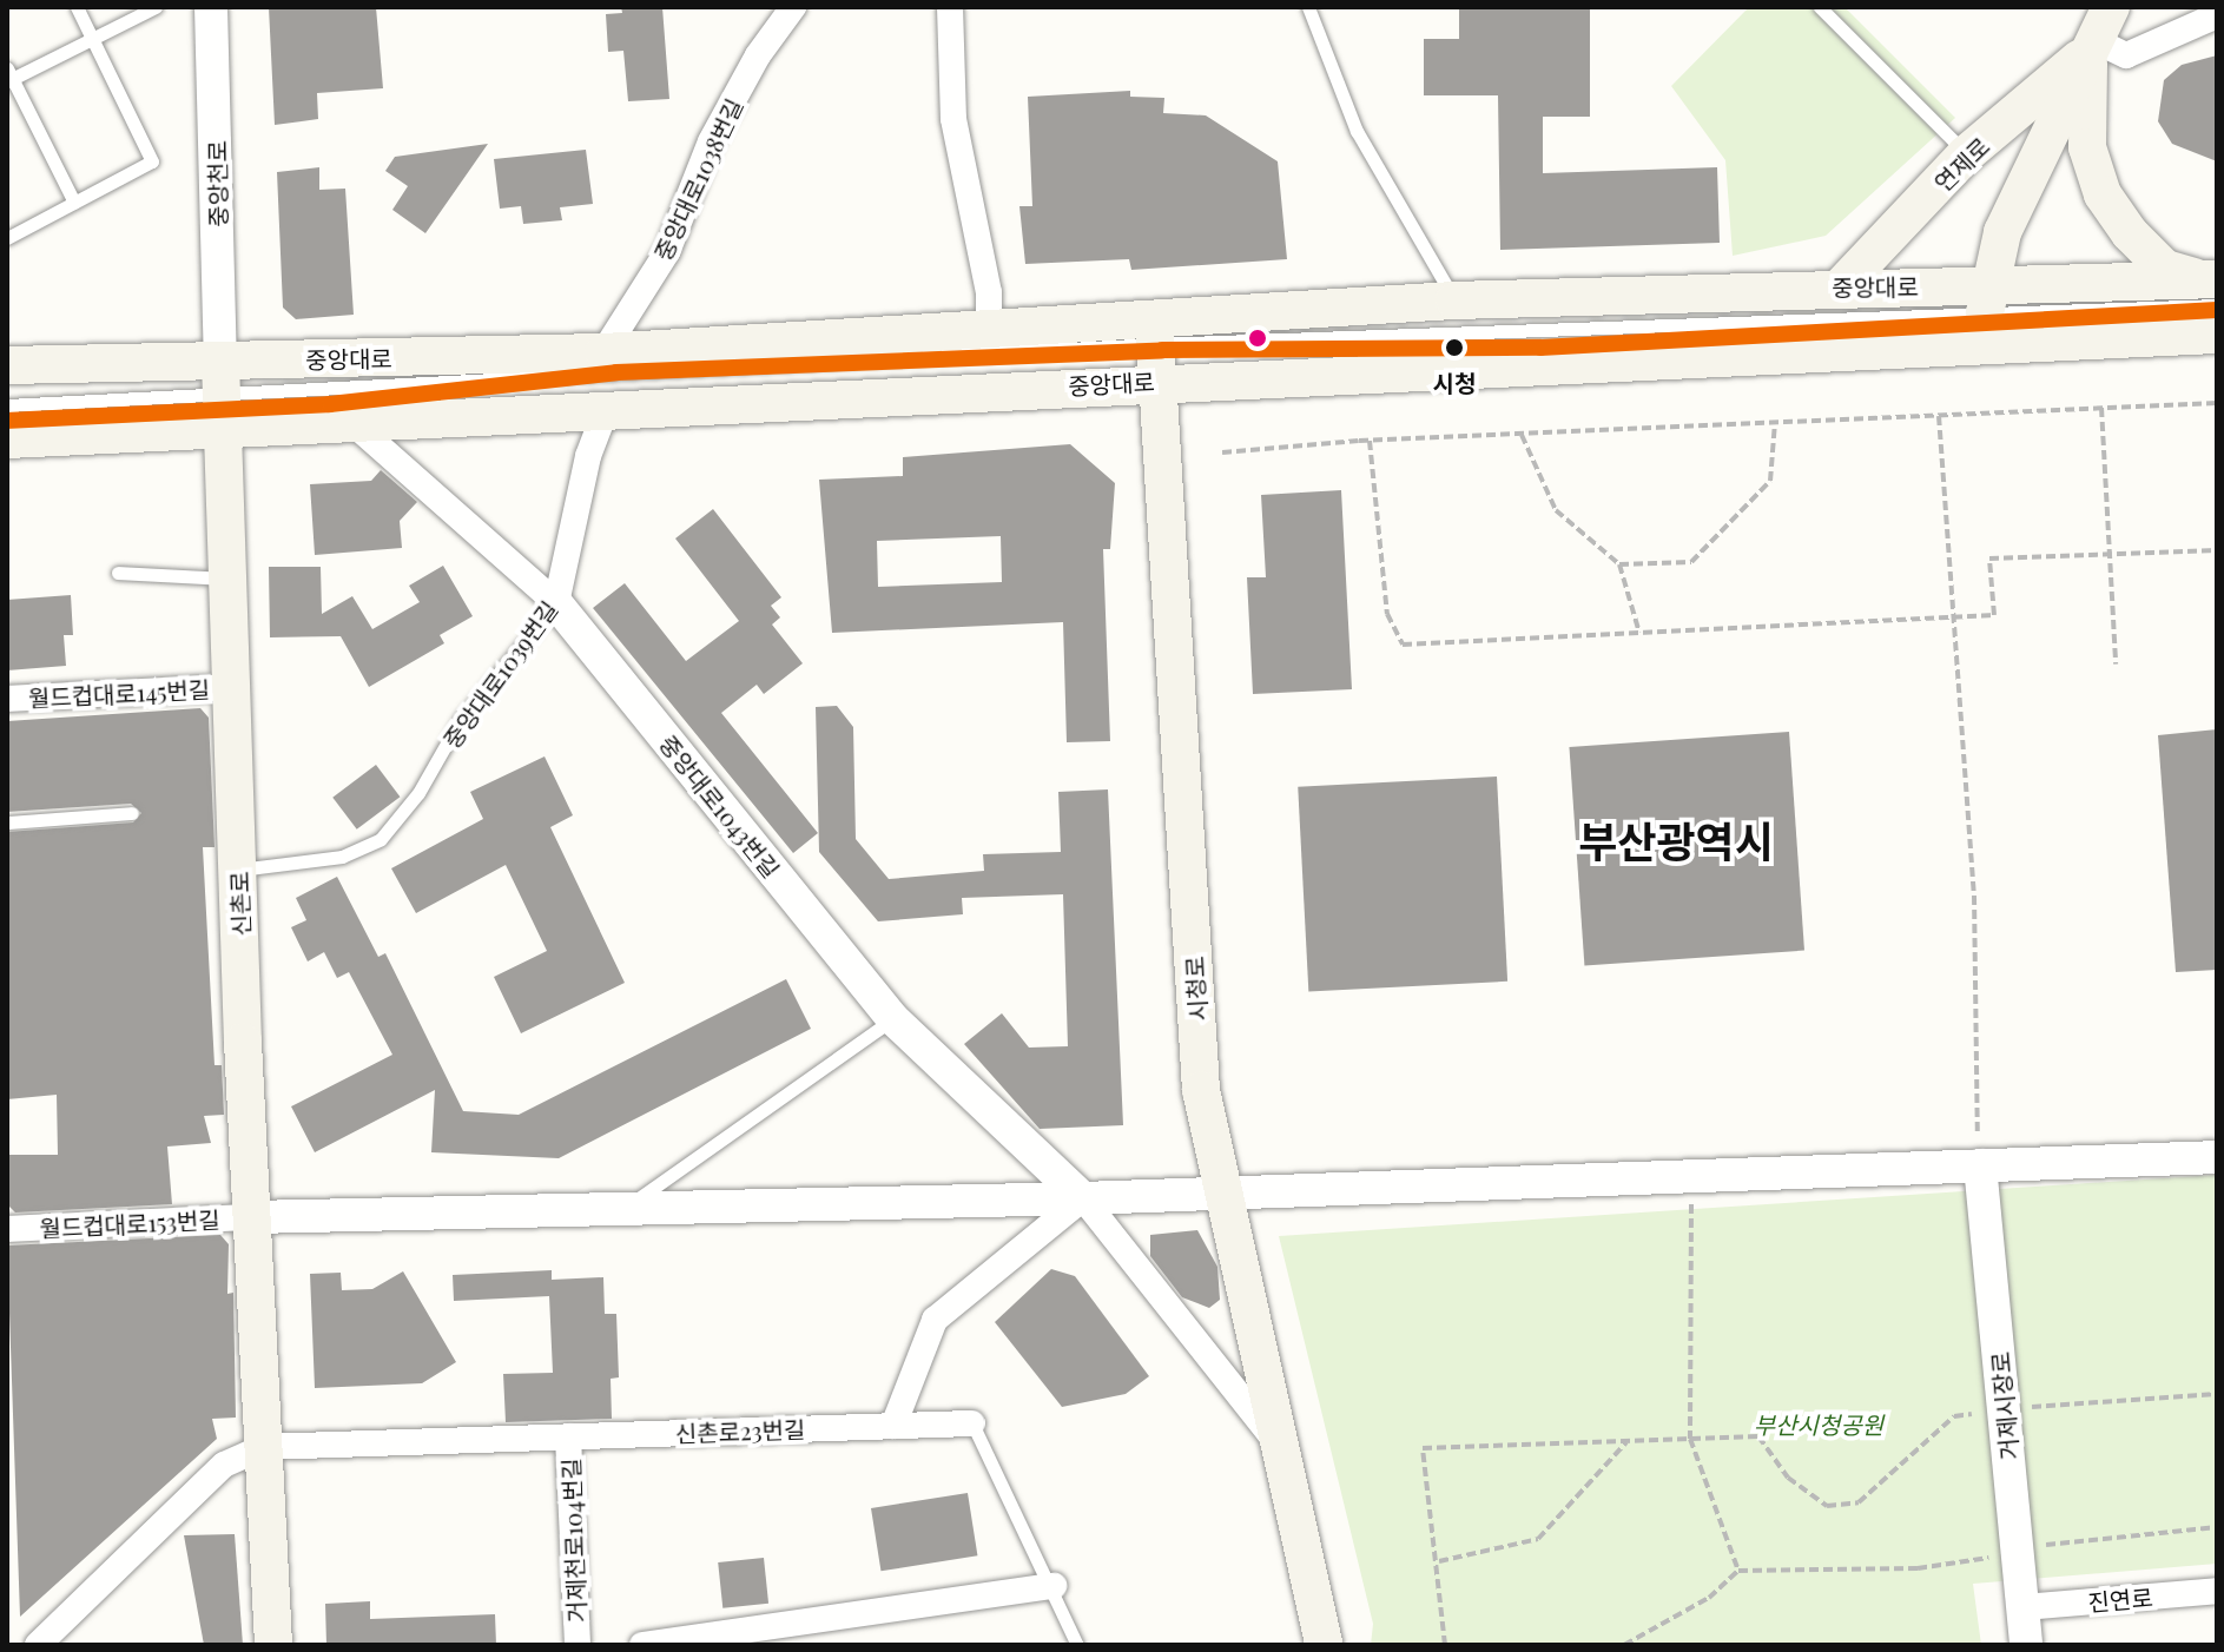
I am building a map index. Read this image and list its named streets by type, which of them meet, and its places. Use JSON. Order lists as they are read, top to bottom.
{
  "streets": {
    "main road": [
      "연제로",
      "중앙대로",
      "신촌로",
      "시청로"
    ],
    "street": [
      "중앙대로1038번길",
      "중앙천로",
      "중앙대로1039번길",
      "월드컵대로145번길",
      "중앙대로1043번길",
      "월드컵대로153번길",
      "거제시장로",
      "신촌로23번길",
      "거제천로104번길",
      "진연로"
    ]
  },
  "crossings": [
    ["연제로", "중앙대로"],
    ["중앙대로1038번길", "중앙대로"],
    ["중앙천로", "중앙대로"],
    ["중앙천로", "신촌로"],
    ["중앙대로", "중앙대로1039번길"],
    ["중앙대로", "중앙대로1043번길"],
    ["중앙대로", "신촌로"],
    ["중앙대로", "시청로"],
    ["중앙대로1039번길", "중앙대로1043번길"],
    ["중앙대로1039번길", "신촌로"],
    ["월드컵대로145번길", "신촌로"],
    ["중앙대로1043번길", "시청로"],
    ["신촌로", "월드컵대로153번길"],
    ["신촌로", "신촌로23번길"],
    ["거제시장로", "진연로"],
    ["신촌로23번길", "거제천로104번길"]
  ],
  "districts": ["부산광역시"],
  "parks": ["부산시청공원"],
  "places": ["시청"]
}
